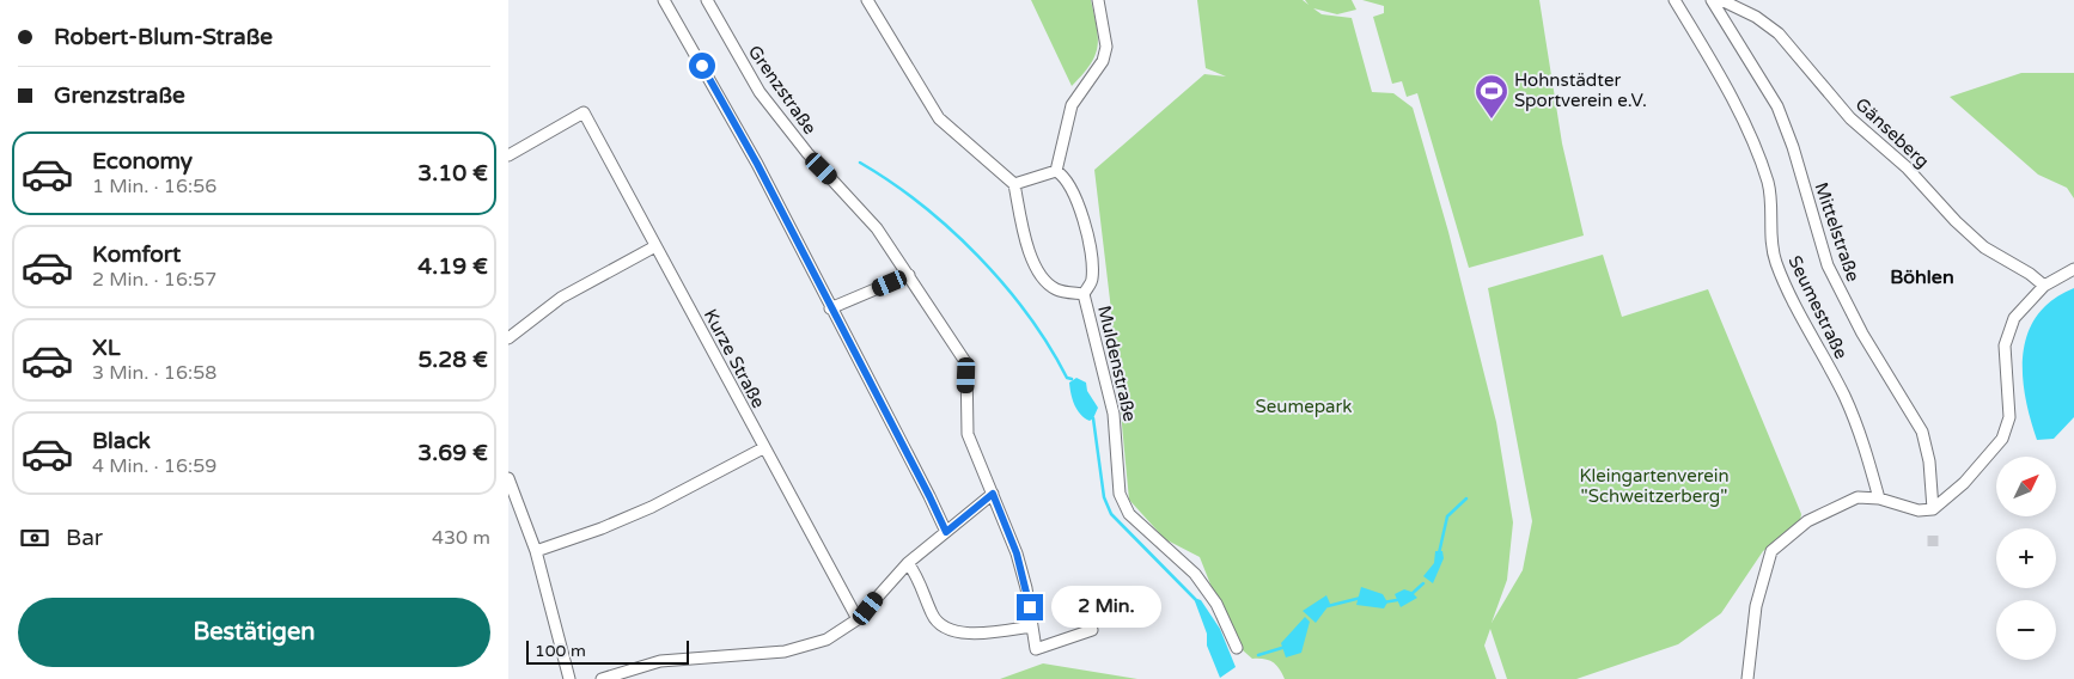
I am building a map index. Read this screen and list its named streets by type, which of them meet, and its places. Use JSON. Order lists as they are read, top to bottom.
{
  "streets": {
    "street": [
      "Grenzstraße",
      "Gänseberg",
      "Mittelstraße",
      "Seumestraße",
      "Kurze Straße",
      "Muldenstraße"
    ]
  },
  "districts": ["Böhlen"],
  "parks": ["Seumepark", "Kleingartenverein \"Schweitzerberg\""],
  "places": {
    "sports": ["Hohnstädter Sportverein e.V."]
  },
  "scale_bar": "100 m",
  "north": "top right",
  "page": {
    "banner": ["Robert-Blum-Straße", "Grenzstraße"],
    "list": [
      {
        "name": "Economy",
        "note": "1 Min. · 16:56",
        "value": "3.10 €"
      },
      {
        "name": "Komfort",
        "note": "2 Min. · 16:57",
        "value": "4.19 €"
      },
      {
        "name": "XL",
        "note": "3 Min. · 16:58",
        "value": "5.28 €"
      },
      {
        "name": "Black",
        "note": "4 Min. · 16:59",
        "value": "3.69 €"
      }
    ],
    "map_buttons": ["+", "−"],
    "pay": ["Bar", "430 m"],
    "buttons": "Bestätigen",
    "bubble": "2 Min.",
    "scale": "100 m"
  }
}
